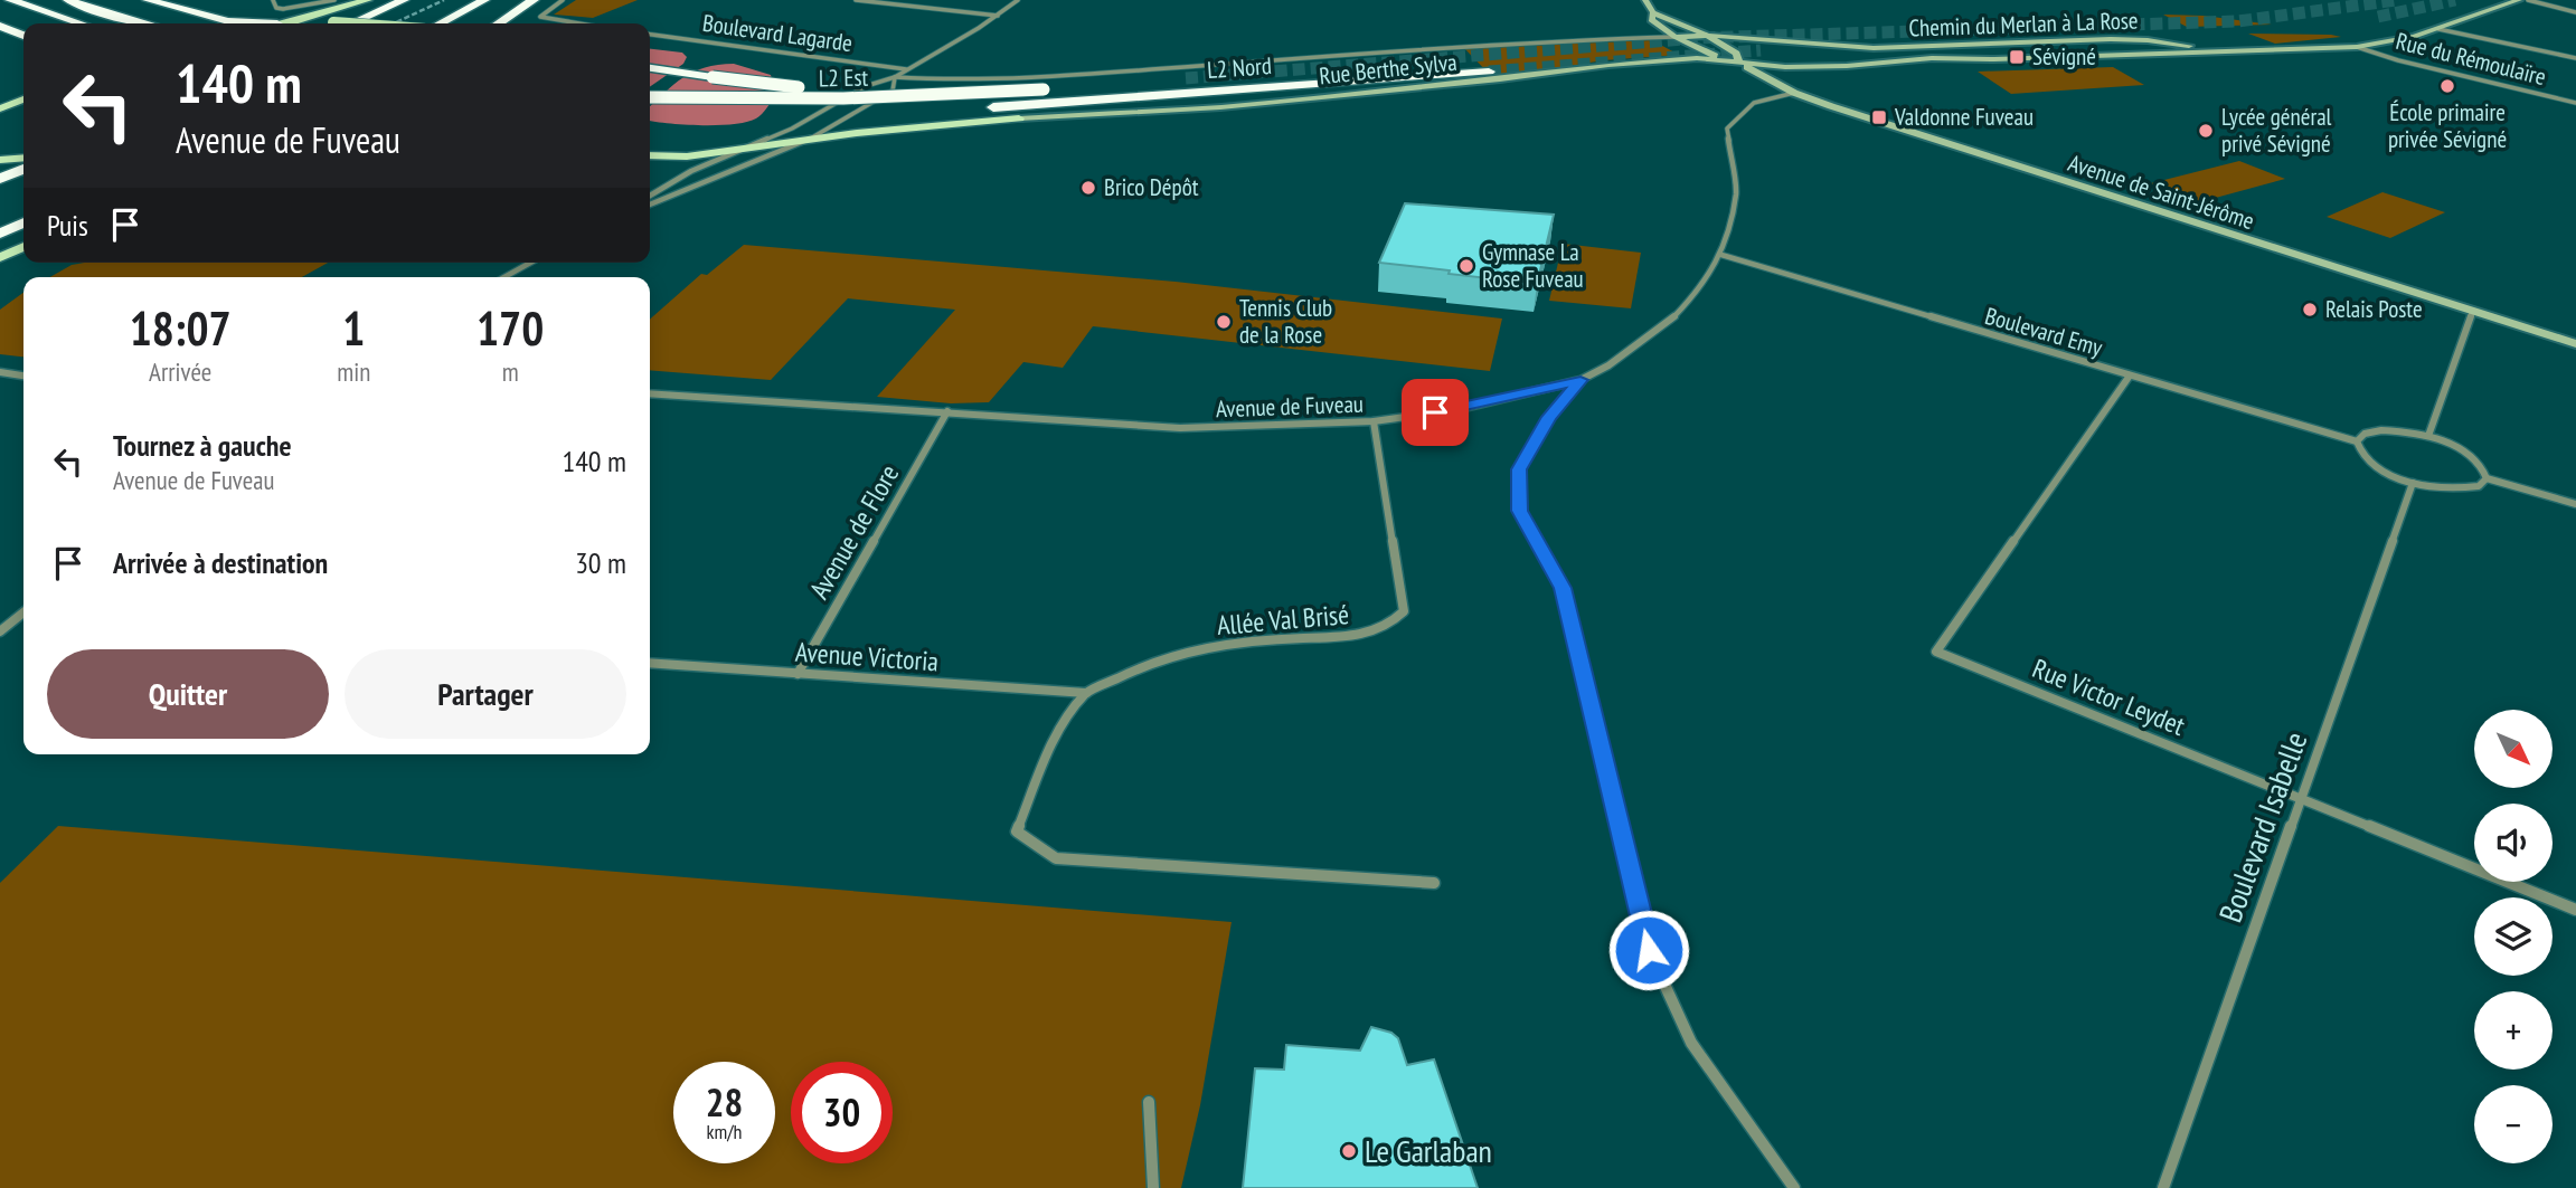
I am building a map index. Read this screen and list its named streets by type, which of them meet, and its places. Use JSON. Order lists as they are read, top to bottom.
{
  "streets": {
    "highway": ["L2 Nord", "L2 Est"],
    "main road": ["Rue Berthe Sylva"],
    "street": [
      "Chemin du Merlan à La Rose",
      "Boulevard Lagarde",
      "Rue du Rémoulaïre",
      "Avenue de Saint-Jérôme",
      "Boulevard Emy",
      "Avenue de Fuveau",
      "Avenue de Flore",
      "Allée Val Brisé",
      "Avenue Victoria",
      "Rue Victor Leydet",
      "Boulevard Isabelle"
    ]
  },
  "crossings": [
    ["Chemin du Merlan à La Rose", "Rue du Rémoulaïre"],
    ["Chemin du Merlan à La Rose", "Rue Berthe Sylva"],
    ["Chemin du Merlan à La Rose", "Avenue de Saint-Jérôme"],
    ["L2 Nord", "Rue Berthe Sylva"],
    ["L2 Nord", "L2 Est"],
    ["Rue Berthe Sylva", "Avenue de Saint-Jérôme"],
    ["Avenue de Saint-Jérôme", "Avenue de Fuveau"],
    ["Boulevard Emy", "Avenue de Fuveau"],
    ["Boulevard Emy", "Rue Victor Leydet"],
    ["Avenue de Fuveau", "Avenue de Flore"],
    ["Avenue de Fuveau", "Allée Val Brisé"],
    ["Avenue de Flore", "Avenue Victoria"],
    ["Allée Val Brisé", "Avenue Victoria"],
    ["Rue Victor Leydet", "Boulevard Isabelle"]
  ],
  "places": {
    "transit": ["Sévigné", "Valdonne Fuveau"],
    "other": [
      "École primaire privée Sévigné",
      "Lycée général privé Sévigné",
      "Brico Dépôt",
      "Gymnase La Rose Fuveau",
      "Relais Poste",
      "Tennis Club de la Rose",
      "Le Garlaban"
    ]
  },
  "north": "bottom right",
  "page": {
    "turn": ["140 m", "Avenue de Fuveau"],
    "then": "Puis",
    "eta": [
      "18:07",
      "Arrivée",
      "1",
      "min",
      "170",
      "m"
    ],
    "list": [
      {
        "name": "Tournez à gauche",
        "note": "Avenue de Fuveau",
        "value": "140 m"
      },
      {
        "name": "Arrivée à destination",
        "value": "30 m"
      }
    ],
    "buttons": ["Quitter", "Partager"],
    "map_buttons": ["+", "−"],
    "speed": "28 km/h",
    "limit": "30"
  }
}
